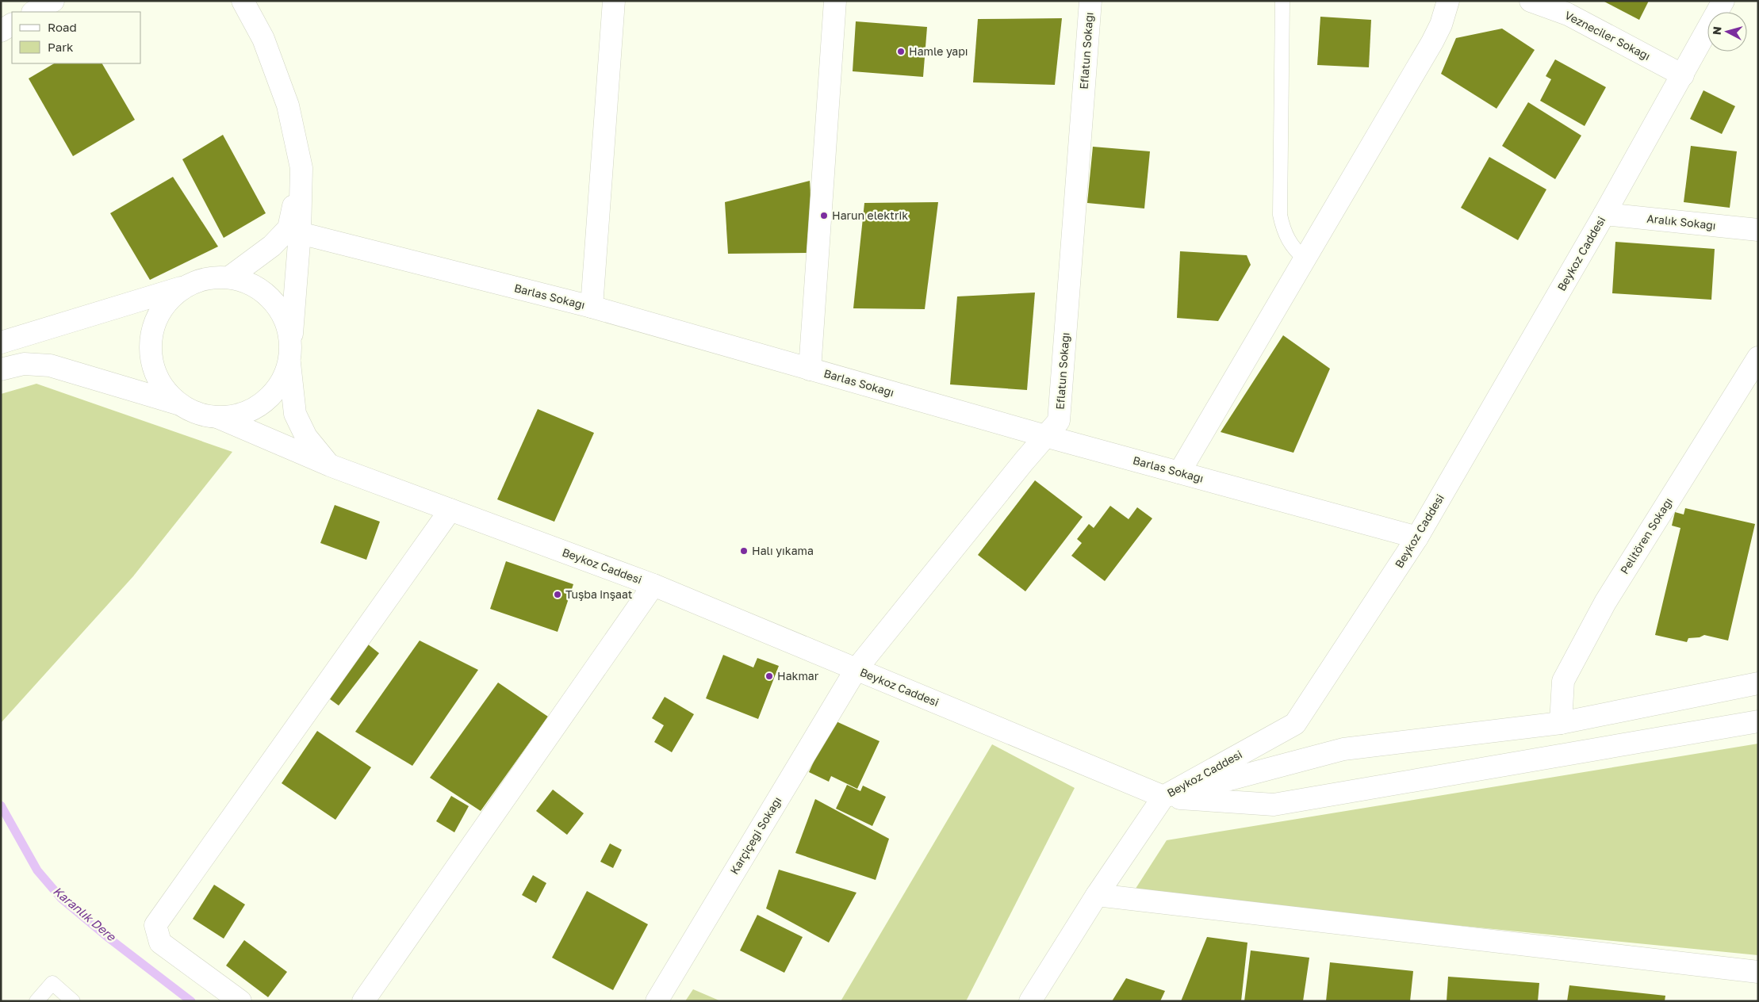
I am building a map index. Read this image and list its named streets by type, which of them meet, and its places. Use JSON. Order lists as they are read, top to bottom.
{
  "streets": {
    "street": [
      "Vezneciler Sokağı",
      "Eflatun Sokağı",
      "Aralık Sokağı",
      "Beykoz Caddesi",
      "Barlas Sokağı",
      "Pelitören Sokağı",
      "Karçiçeği Sokağı"
    ]
  },
  "crossings": [
    ["Vezneciler Sokağı", "Beykoz Caddesi"],
    ["Eflatun Sokağı", "Beykoz Caddesi"],
    ["Eflatun Sokağı", "Barlas Sokağı"],
    ["Eflatun Sokağı", "Karçiçeği Sokağı"],
    ["Aralık Sokağı", "Beykoz Caddesi"],
    ["Beykoz Caddesi", "Barlas Sokağı"],
    ["Beykoz Caddesi", "Karçiçeği Sokağı"]
  ],
  "water": ["Karanlık Dere"],
  "places": [
    "Hamle yapı",
    "Harun elektrik",
    "Halı yıkama",
    "Tuşba inşaat",
    "Hakmar"
  ],
  "legend": ["Road", "Park"],
  "north": "left"
}
